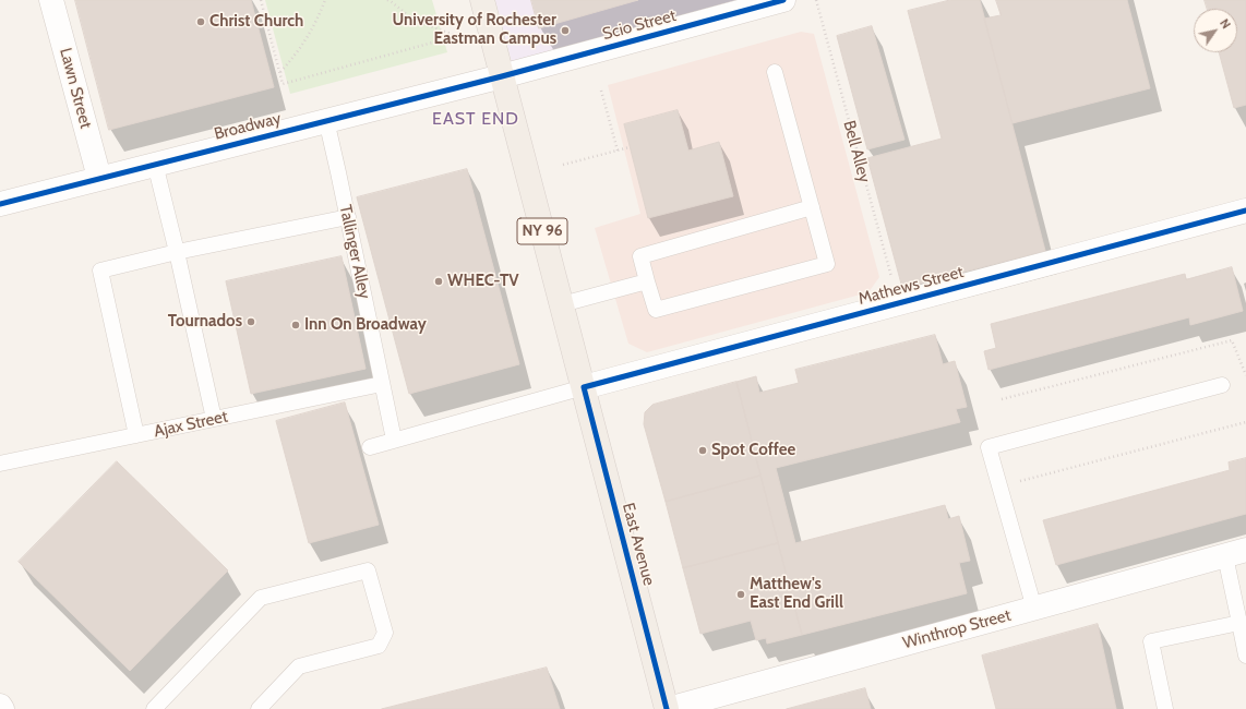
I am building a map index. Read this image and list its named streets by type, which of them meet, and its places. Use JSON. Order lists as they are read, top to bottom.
{
  "streets": {
    "main road": ["NY 96", "East Avenue"],
    "street": [
      "Scio Street",
      "Lawn Street",
      "Broadway",
      "Mathews Street",
      "Winthrop Street"
    ],
    "lane": ["Tallinger Alley", "Ajax Street"],
    "path": ["Bell Alley"]
  },
  "crossings": [
    ["Scio Street", "Broadway"],
    ["Scio Street", "East Avenue"],
    ["Lawn Street", "Broadway"],
    ["Broadway", "Tallinger Alley"],
    ["Broadway", "East Avenue"],
    ["Bell Alley", "Mathews Street"],
    ["Tallinger Alley", "Ajax Street"],
    ["Mathews Street", "East Avenue"],
    ["East Avenue", "Winthrop Street"]
  ],
  "districts": ["EAST END"],
  "places": [
    "Christ Church",
    "University of Rochester Eastman Campus",
    "WHEC-TV",
    "Tournados",
    "Inn On Broadway",
    "Spot Coffee",
    "Matthew's East End Grill"
  ],
  "north": "top right"
}
